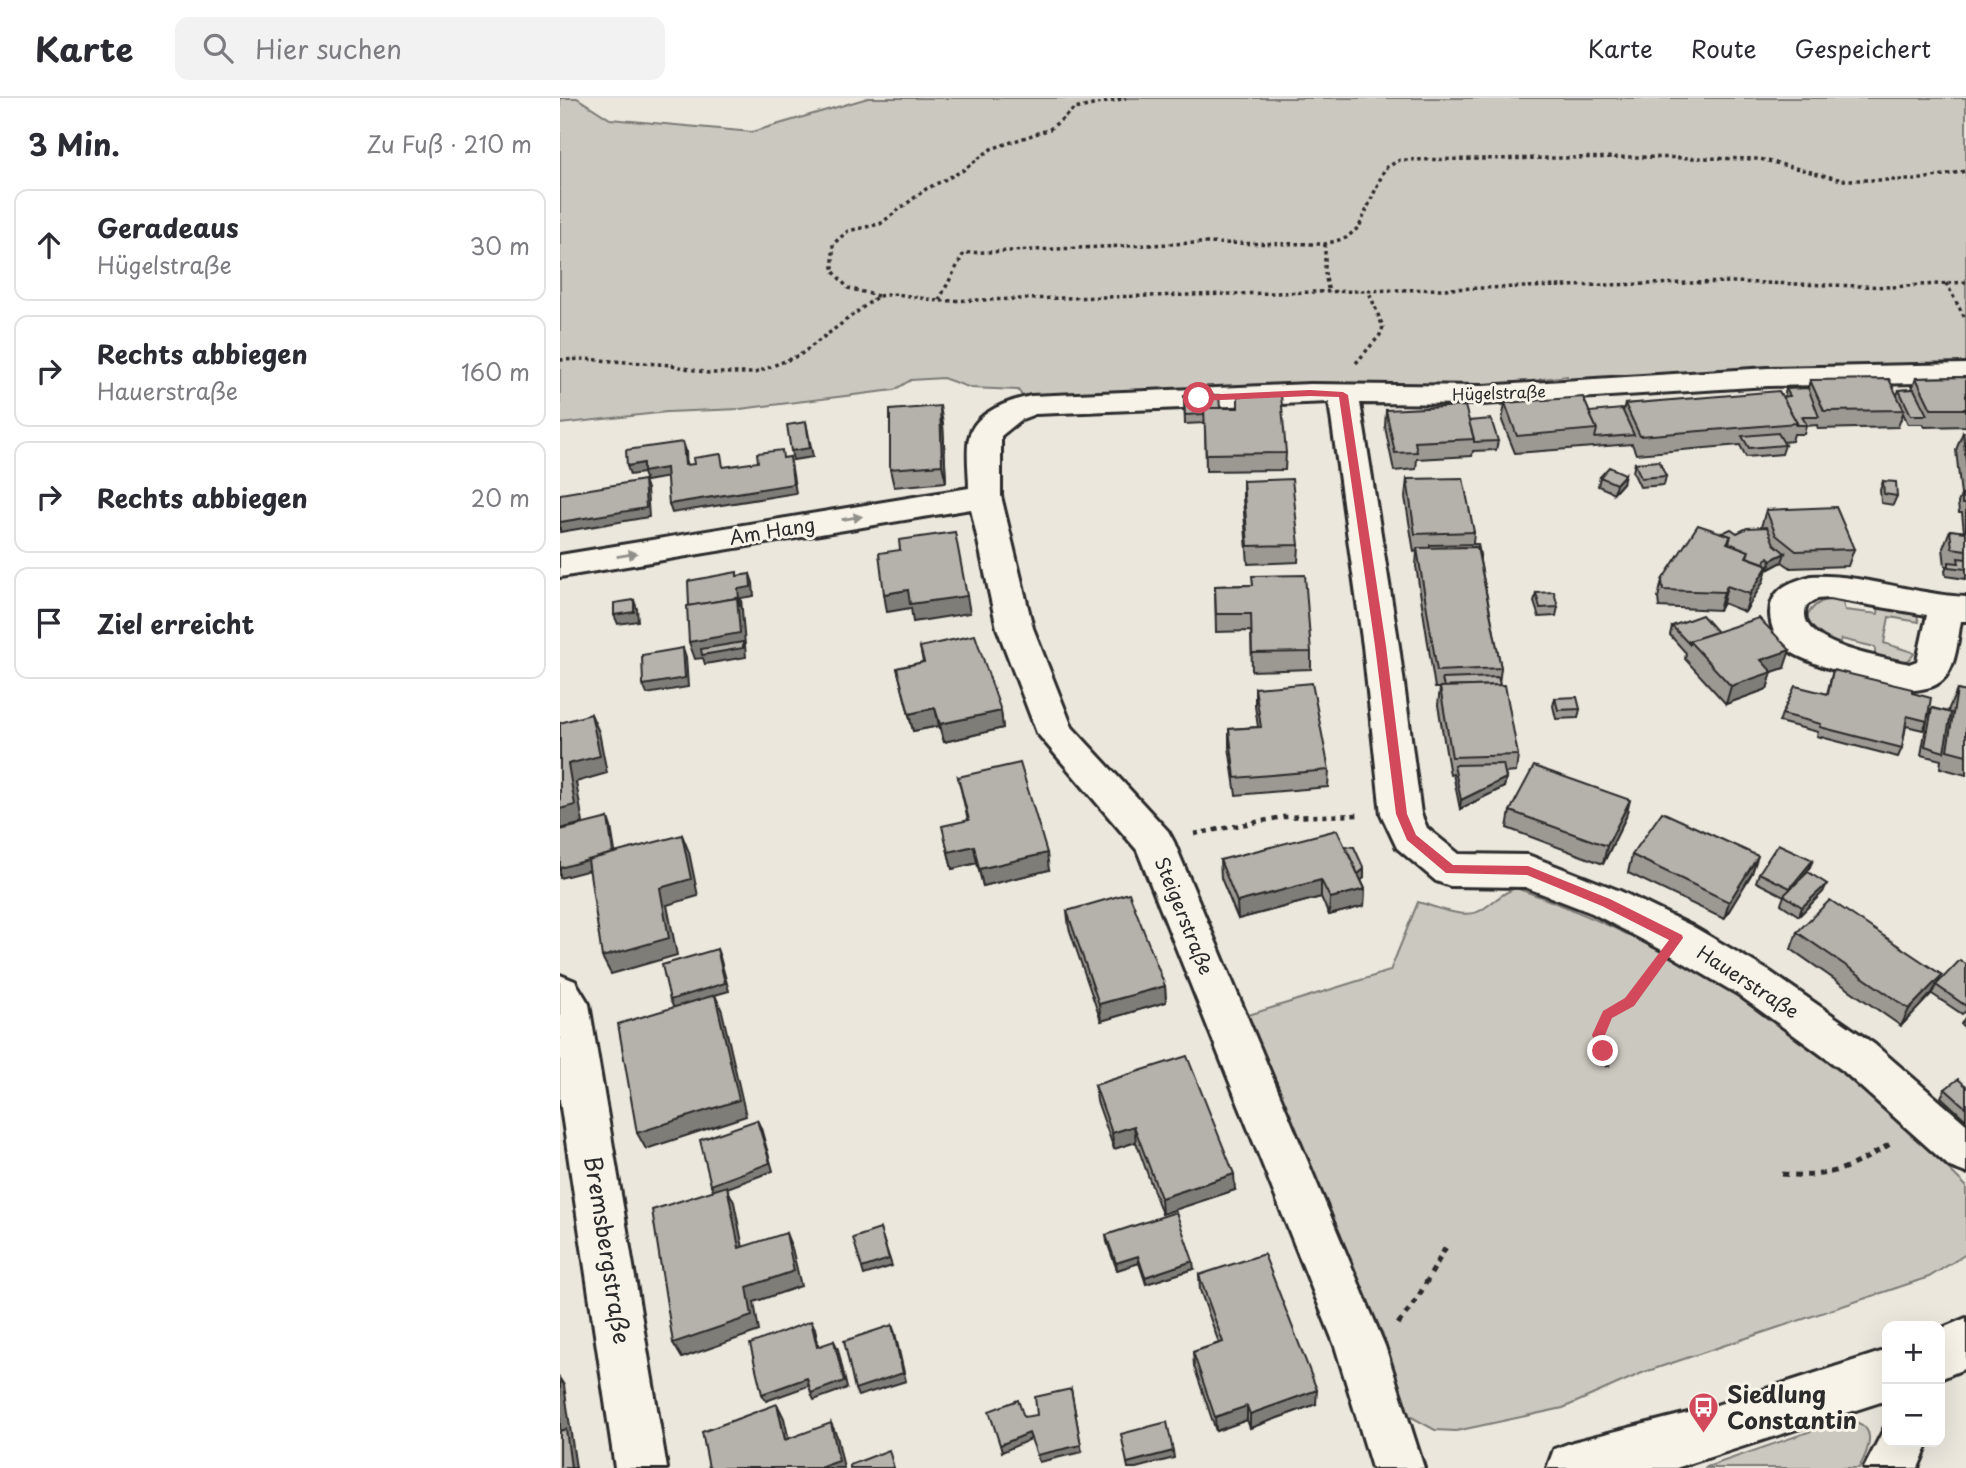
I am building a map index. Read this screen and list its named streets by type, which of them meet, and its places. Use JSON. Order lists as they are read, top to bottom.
{
  "streets": {
    "street": [
      "Hügelstraße",
      "Am Hang",
      "Steigerstraße",
      "Hauerstraße",
      "Bremsbergstraße"
    ]
  },
  "crossings": [
    ["Hügelstraße", "Steigerstraße"],
    ["Hügelstraße", "Hauerstraße"],
    ["Am Hang", "Steigerstraße"]
  ],
  "one_way": ["Am Hang"],
  "places": {
    "bus stop": ["Siedlung Constantin"]
  },
  "page": {
    "header": "Karte",
    "search": "Hier suchen",
    "nav": ["Karte", "Route", "Gespeichert"],
    "heading": ["3 Min.", "Zu Fuß · 210 m"],
    "list": [
      ["Geradeaus", "Hügelstraße", "30 m"],
      ["Rechts abbiegen", "Hauerstraße", "160 m"],
      ["Rechts abbiegen", "20 m"],
      "Ziel erreicht"
    ],
    "map_buttons": ["+", "−"]
  }
}
